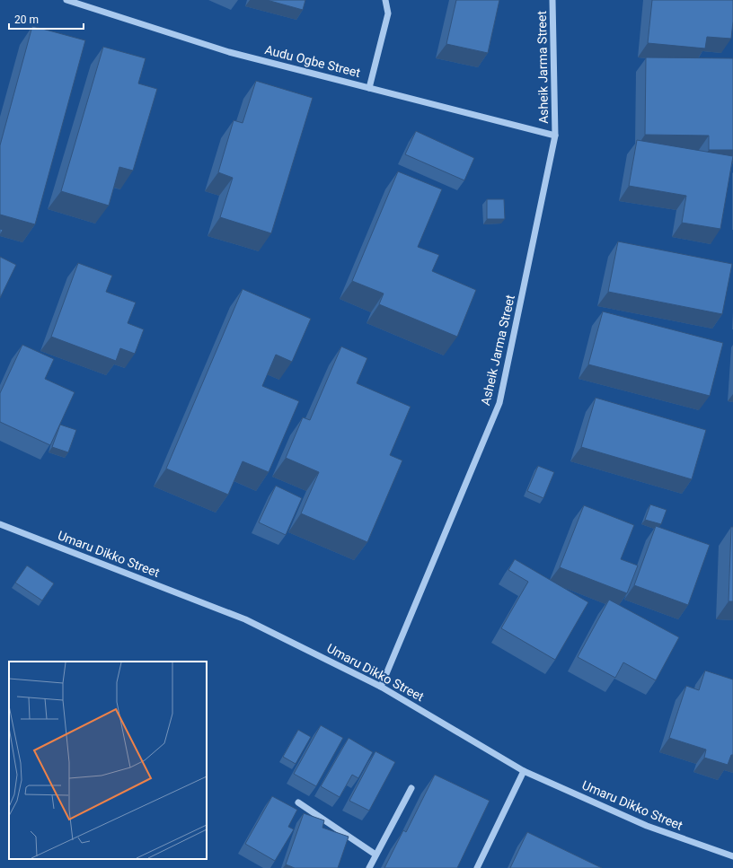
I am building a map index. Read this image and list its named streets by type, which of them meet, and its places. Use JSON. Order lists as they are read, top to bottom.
{
  "streets": {
    "street": ["Audu Ogbe Street", "Asheik Jarma Street", "Umaru Dikko Street"]
  },
  "crossings": [
    ["Audu Ogbe Street", "Asheik Jarma Street"],
    ["Asheik Jarma Street", "Umaru Dikko Street"]
  ],
  "scale_bar": "20 m"
}
